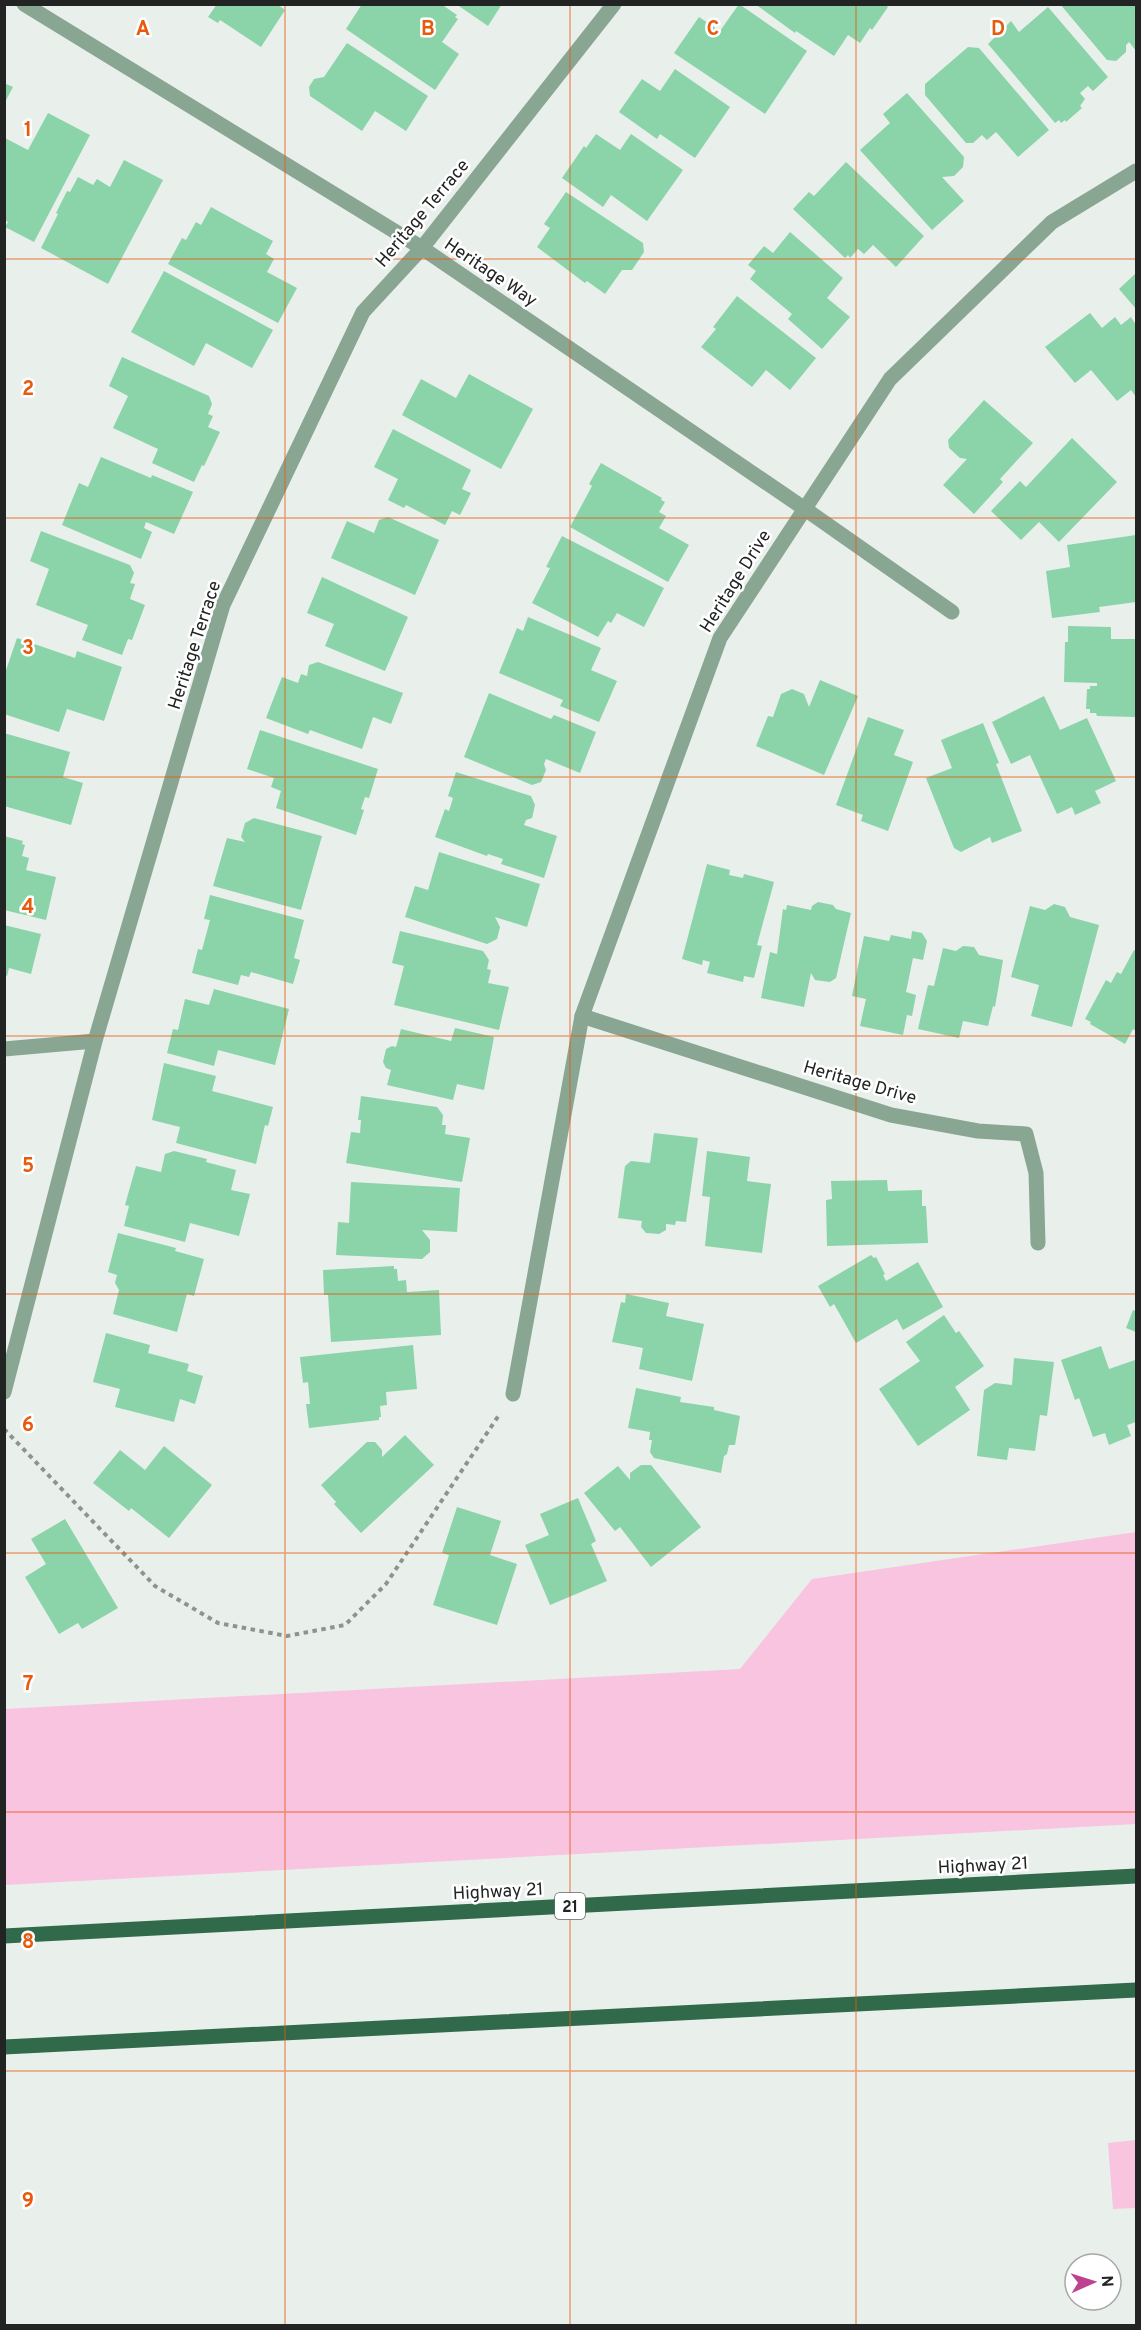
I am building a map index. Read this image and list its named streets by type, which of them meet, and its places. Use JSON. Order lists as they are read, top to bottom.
{
  "streets": {
    "main road": ["Highway 21", "21"],
    "street": ["Heritage Terrace", "Heritage Way", "Heritage Drive"]
  },
  "crossings": [
    ["Heritage Terrace", "Heritage Way"],
    ["Heritage Way", "Heritage Drive"]
  ],
  "north": "right",
  "grid": {
    "columns": [
      "A",
      "B",
      "C",
      "D"
    ],
    "rows": [
      "1",
      "2",
      "3",
      "4",
      "5",
      "6",
      "7",
      "8",
      "9"
    ]
  }
}
